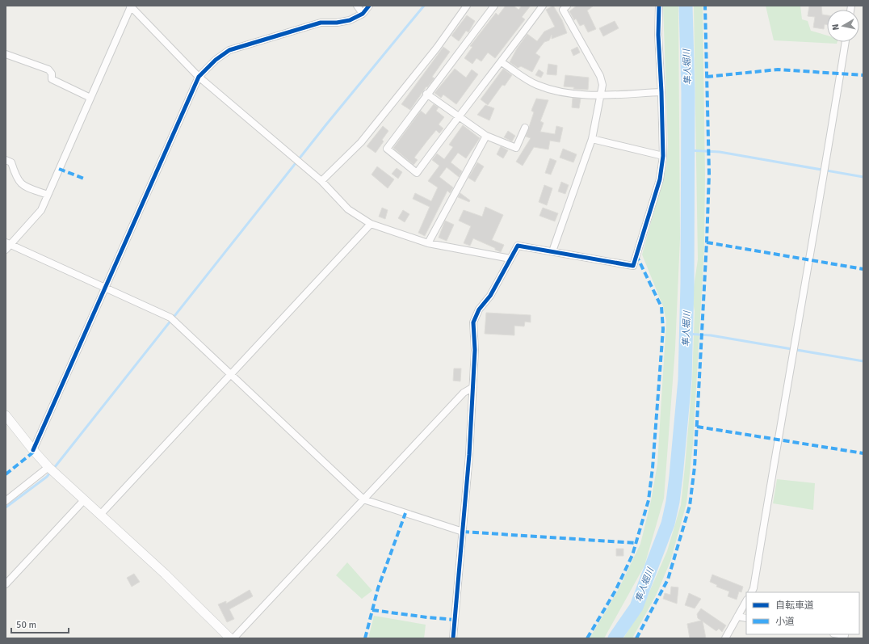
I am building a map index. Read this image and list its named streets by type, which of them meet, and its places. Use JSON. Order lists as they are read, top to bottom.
{
  "water": ["隼人堀川"],
  "legend": ["自転車道", "小道"],
  "scale_bar": "50 m",
  "north": "left"
}
